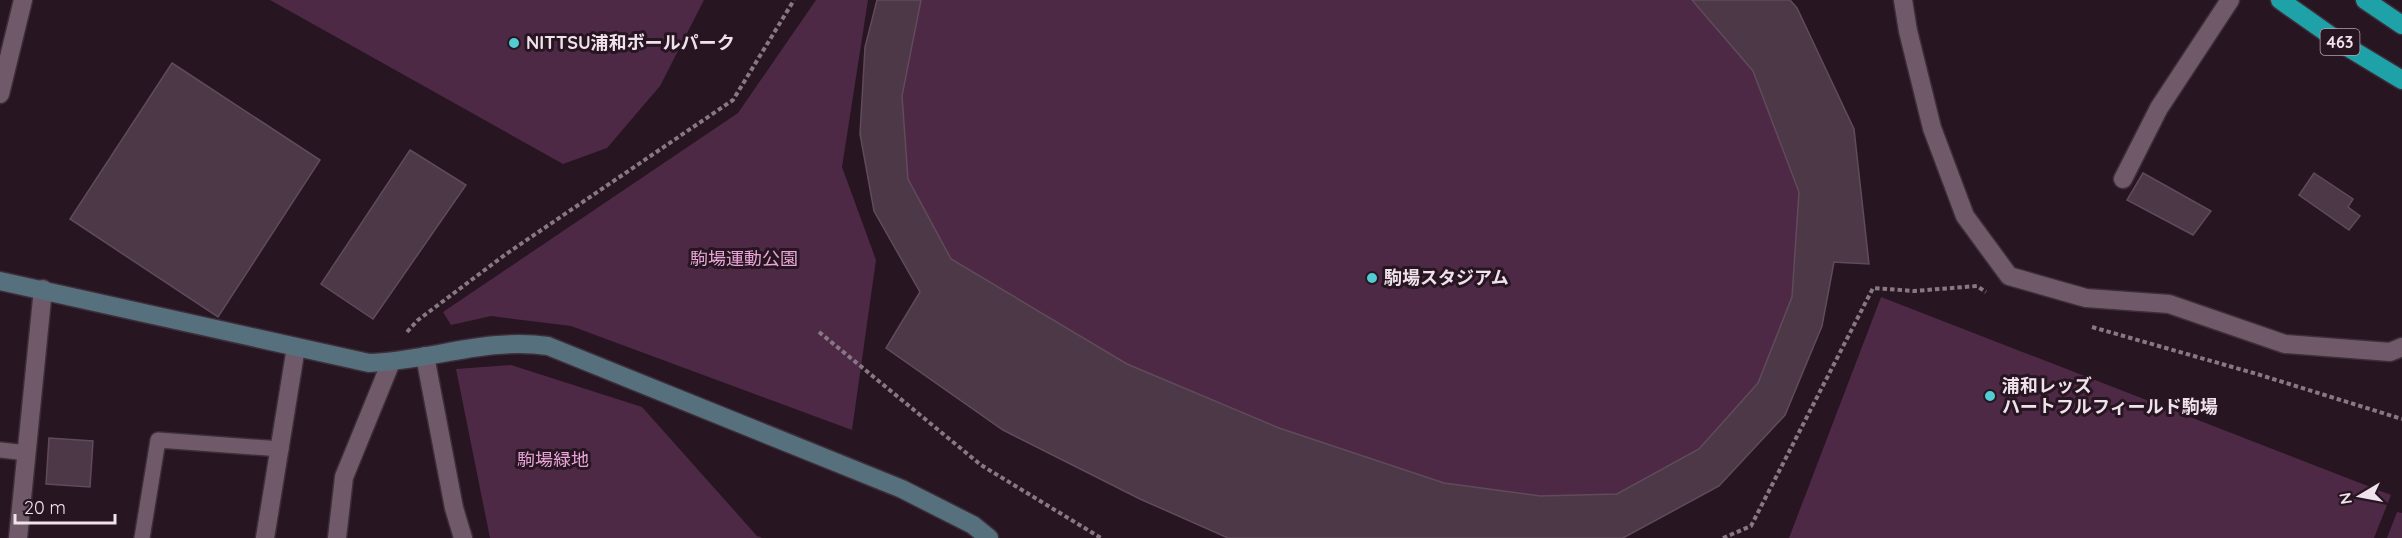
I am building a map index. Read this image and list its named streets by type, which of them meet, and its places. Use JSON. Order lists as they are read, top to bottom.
{
  "streets": {
    "highway": ["463"]
  },
  "parks": ["駒場運動公園", "駒場緑地"],
  "places": ["NITTSU浦和ボールパーク", "駒場スタジアム", "浦和レッズ ハートフルフィールド駒場"],
  "scale_bar": "20 m",
  "north": "left"
}
